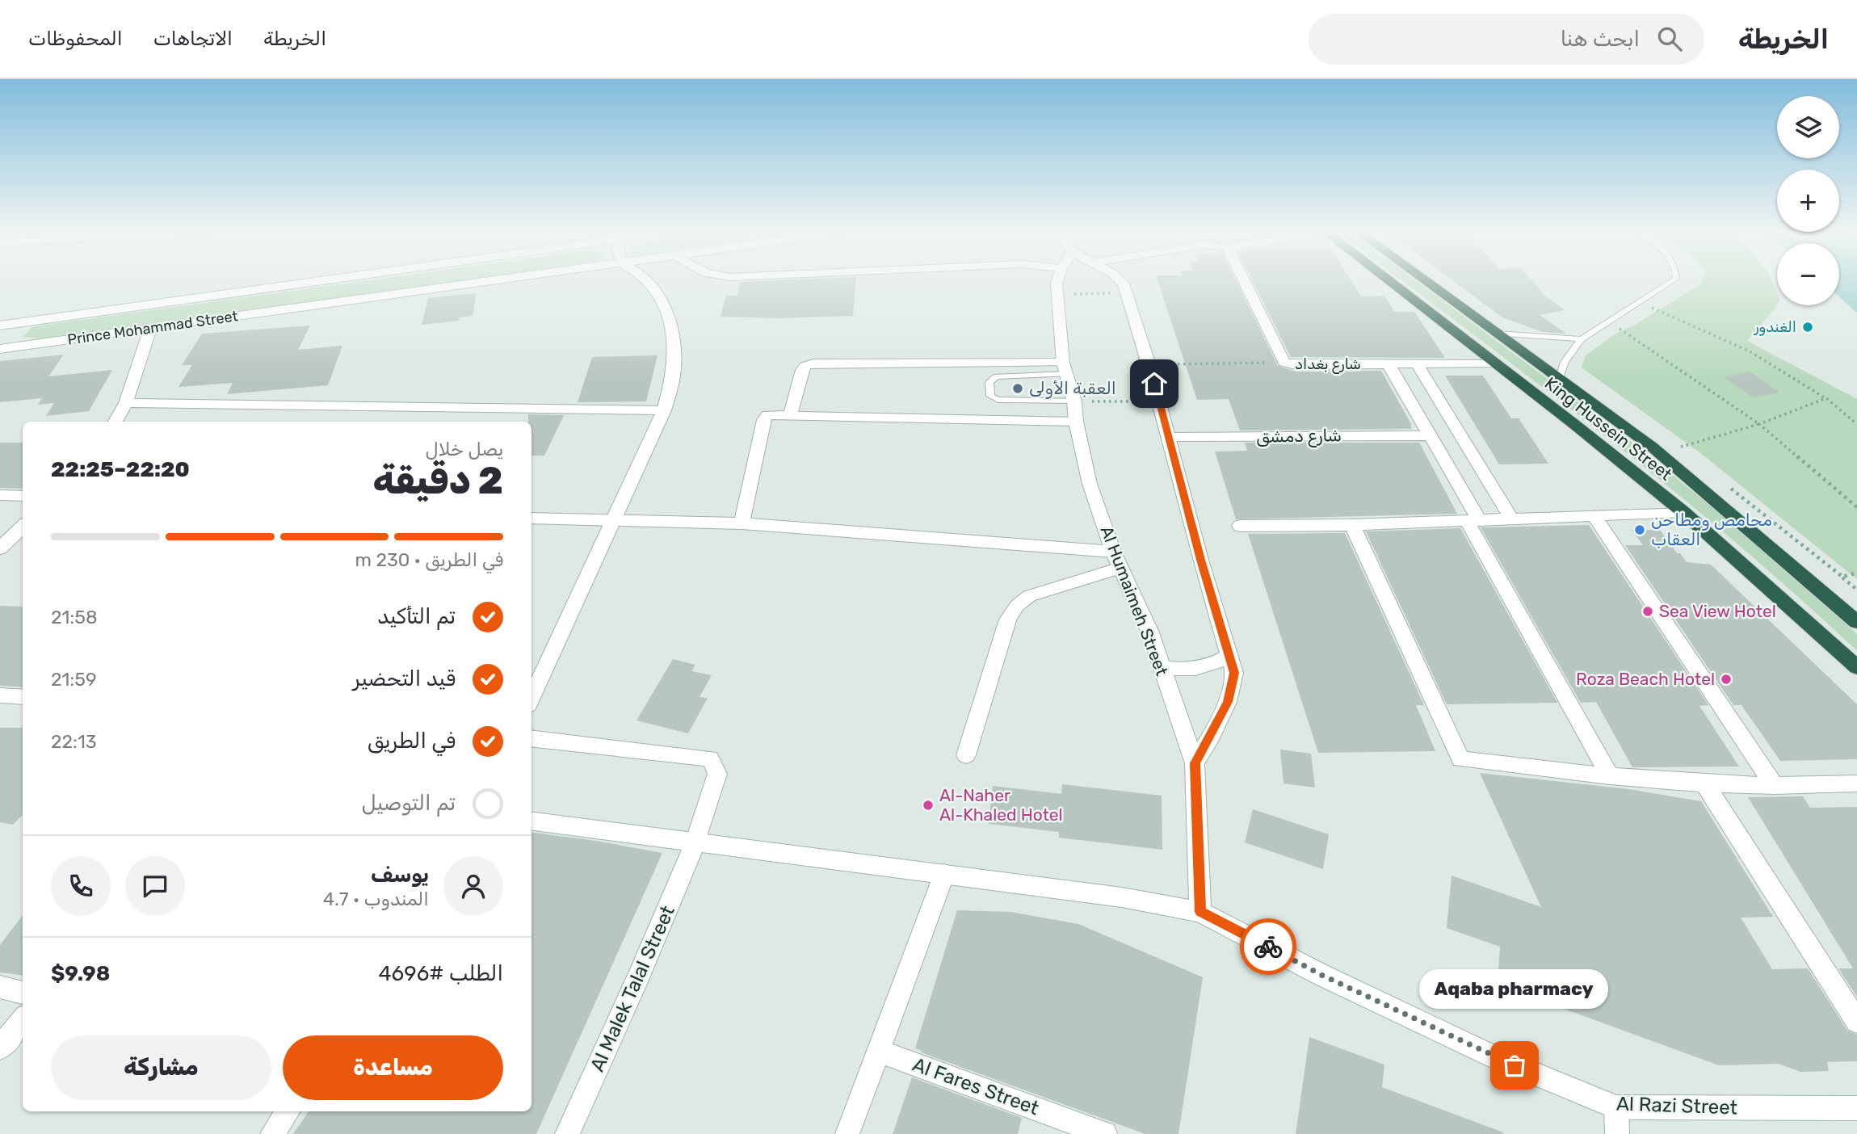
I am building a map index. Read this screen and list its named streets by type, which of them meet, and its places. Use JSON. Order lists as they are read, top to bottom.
{
  "streets": {
    "highway": ["King Hussein Street"],
    "street": [
      "Prince Mohammad Street",
      "شارع بغداد",
      "شارع دمشق",
      "Al Humaimeh Street",
      "Al Malek Talal Street",
      "Al Fares Street",
      "Al Razi Street"
    ]
  },
  "crossings": [
    ["شارع بغداد", "King Hussein Street"],
    ["Al Humaimeh Street", "Al Razi Street"],
    ["Al Malek Talal Street", "Al Razi Street"]
  ],
  "places": [
    "الغندور",
    "العقبة الأولى",
    "محامص ومطاحن العقاب",
    "Sea View Hotel",
    "Roza Beach Hotel",
    "Al-Naher Al-Khaled Hotel",
    "Aqaba pharmacy"
  ],
  "page": {
    "header": "الخريطة",
    "search": "ابحث هنا",
    "nav": ["الخريطة", "الاتجاهات", "المحفوظات"],
    "map_buttons": ["+", "−"],
    "heading": ["2 دقيقة", "يصل خلال", "22:20–22:25"],
    "panel": [
      "يوسف",
      "المندوب · 4.7",
      "الطلب #4696",
      "$9.98"
    ],
    "bar": "في الطريق · 230 m",
    "list": [
      ["تم التأكيد", "21:58"],
      ["قيد التحضير", "21:59"],
      ["في الطريق", "22:13"],
      "تم التوصيل"
    ],
    "bubble": "Aqaba pharmacy",
    "buttons": ["مساعدة", "مشاركة"]
  }
}
